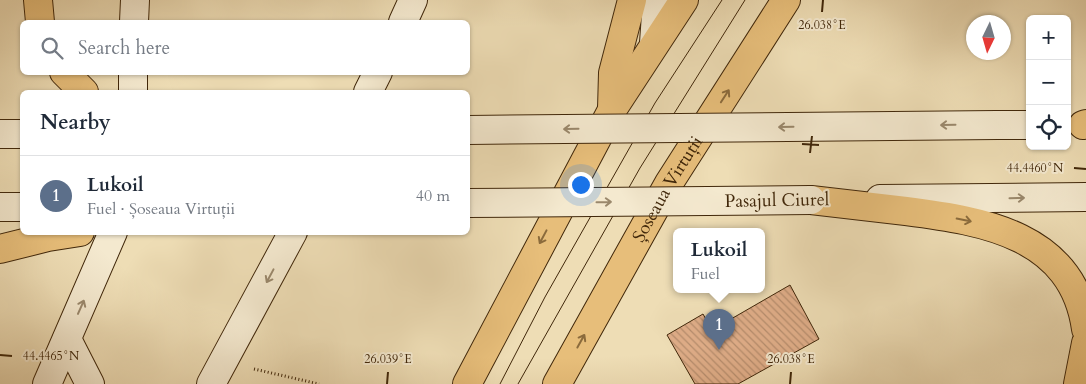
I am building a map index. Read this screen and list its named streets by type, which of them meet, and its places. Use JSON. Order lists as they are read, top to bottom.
{
  "streets": {
    "main road": ["Șoseaua Virtuții", "Pasajul Ciurel"]
  },
  "north": "bottom",
  "page": {
    "map_buttons": ["+", "−"],
    "search": "Search here",
    "heading": "Nearby",
    "list": [
      {
        "mark": "1",
        "name": "Lukoil",
        "note": "Fuel · Șoseaua Virtuții",
        "value": "40 m"
      }
    ],
    "popup": ["Lukoil", "Fuel"],
    "pins": "1"
  },
  "coordinates": [
    "26.038°E",
    "44.4460°N",
    "44.4465°N",
    "26.039°E"
  ]
}
